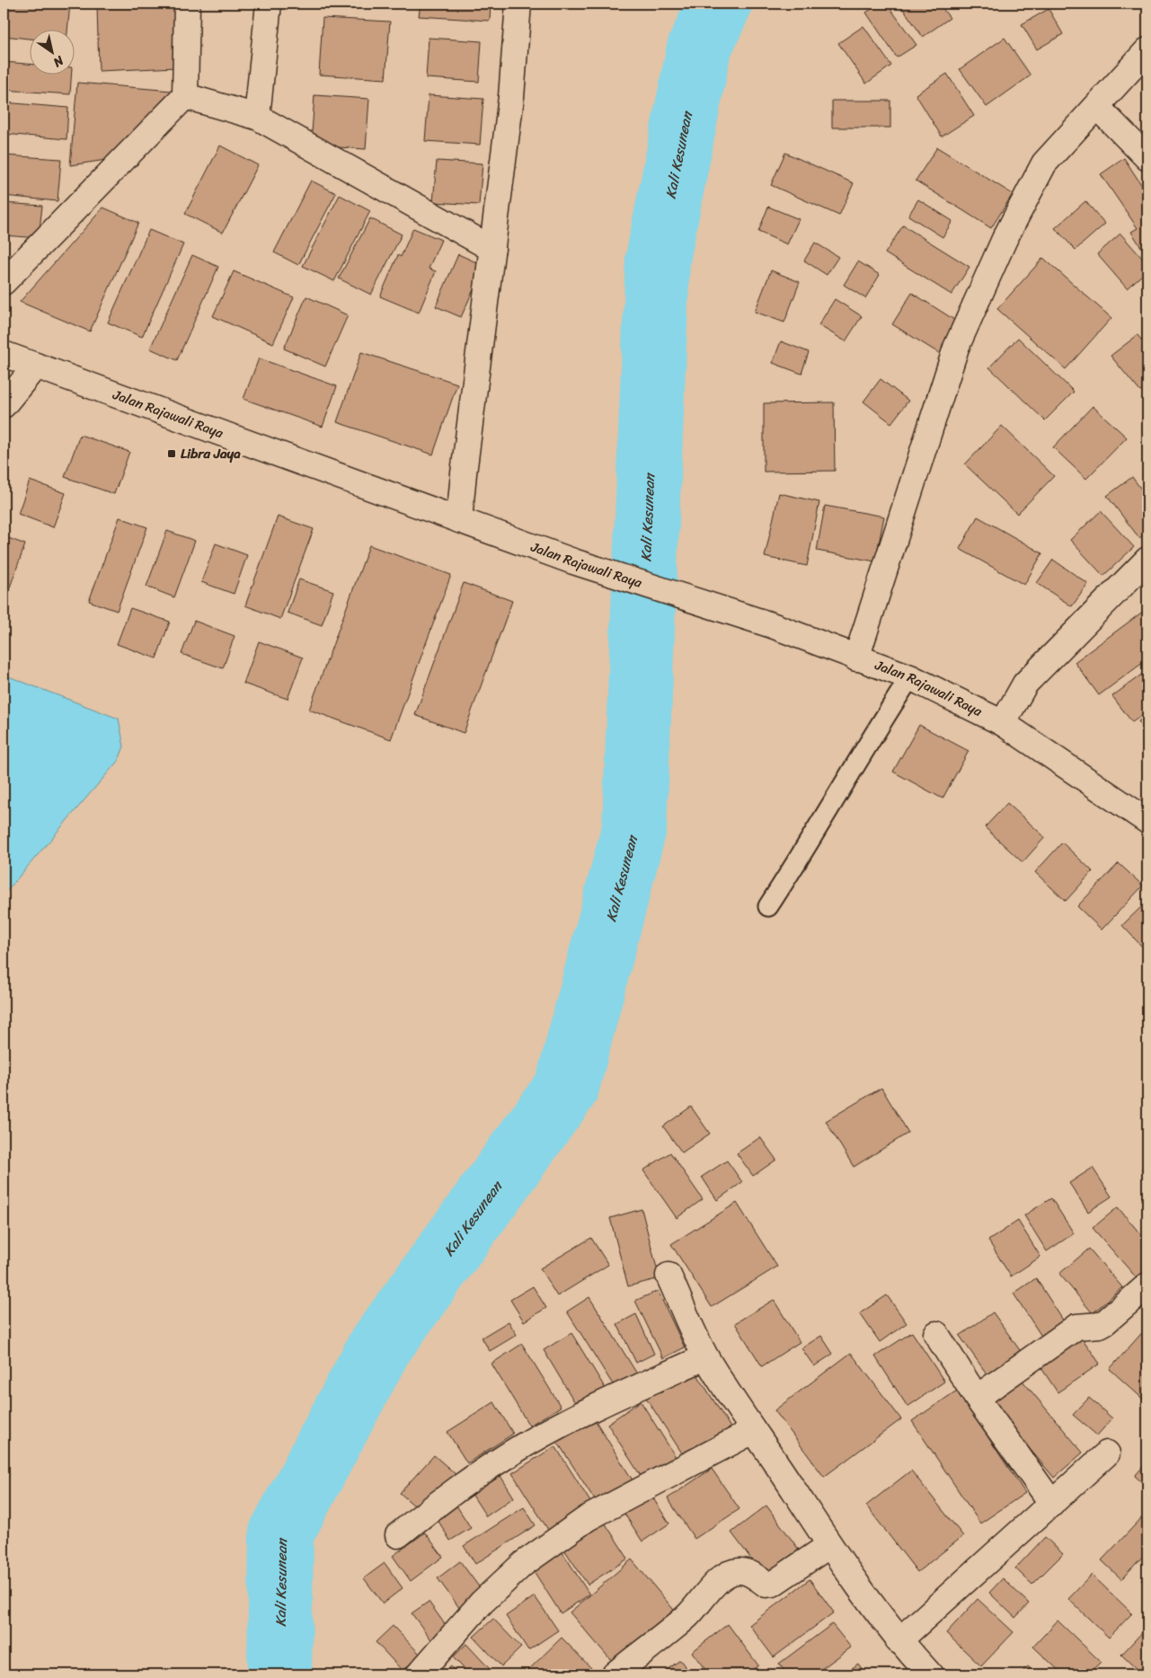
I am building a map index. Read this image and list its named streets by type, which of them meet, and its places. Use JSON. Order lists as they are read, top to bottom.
{
  "streets": {
    "street": ["Jalan Rajawali Raya"]
  },
  "water": ["Kali Kesunean"],
  "places": {
    "transit": ["Libra Jaya"]
  },
  "north": "bottom right"
}
